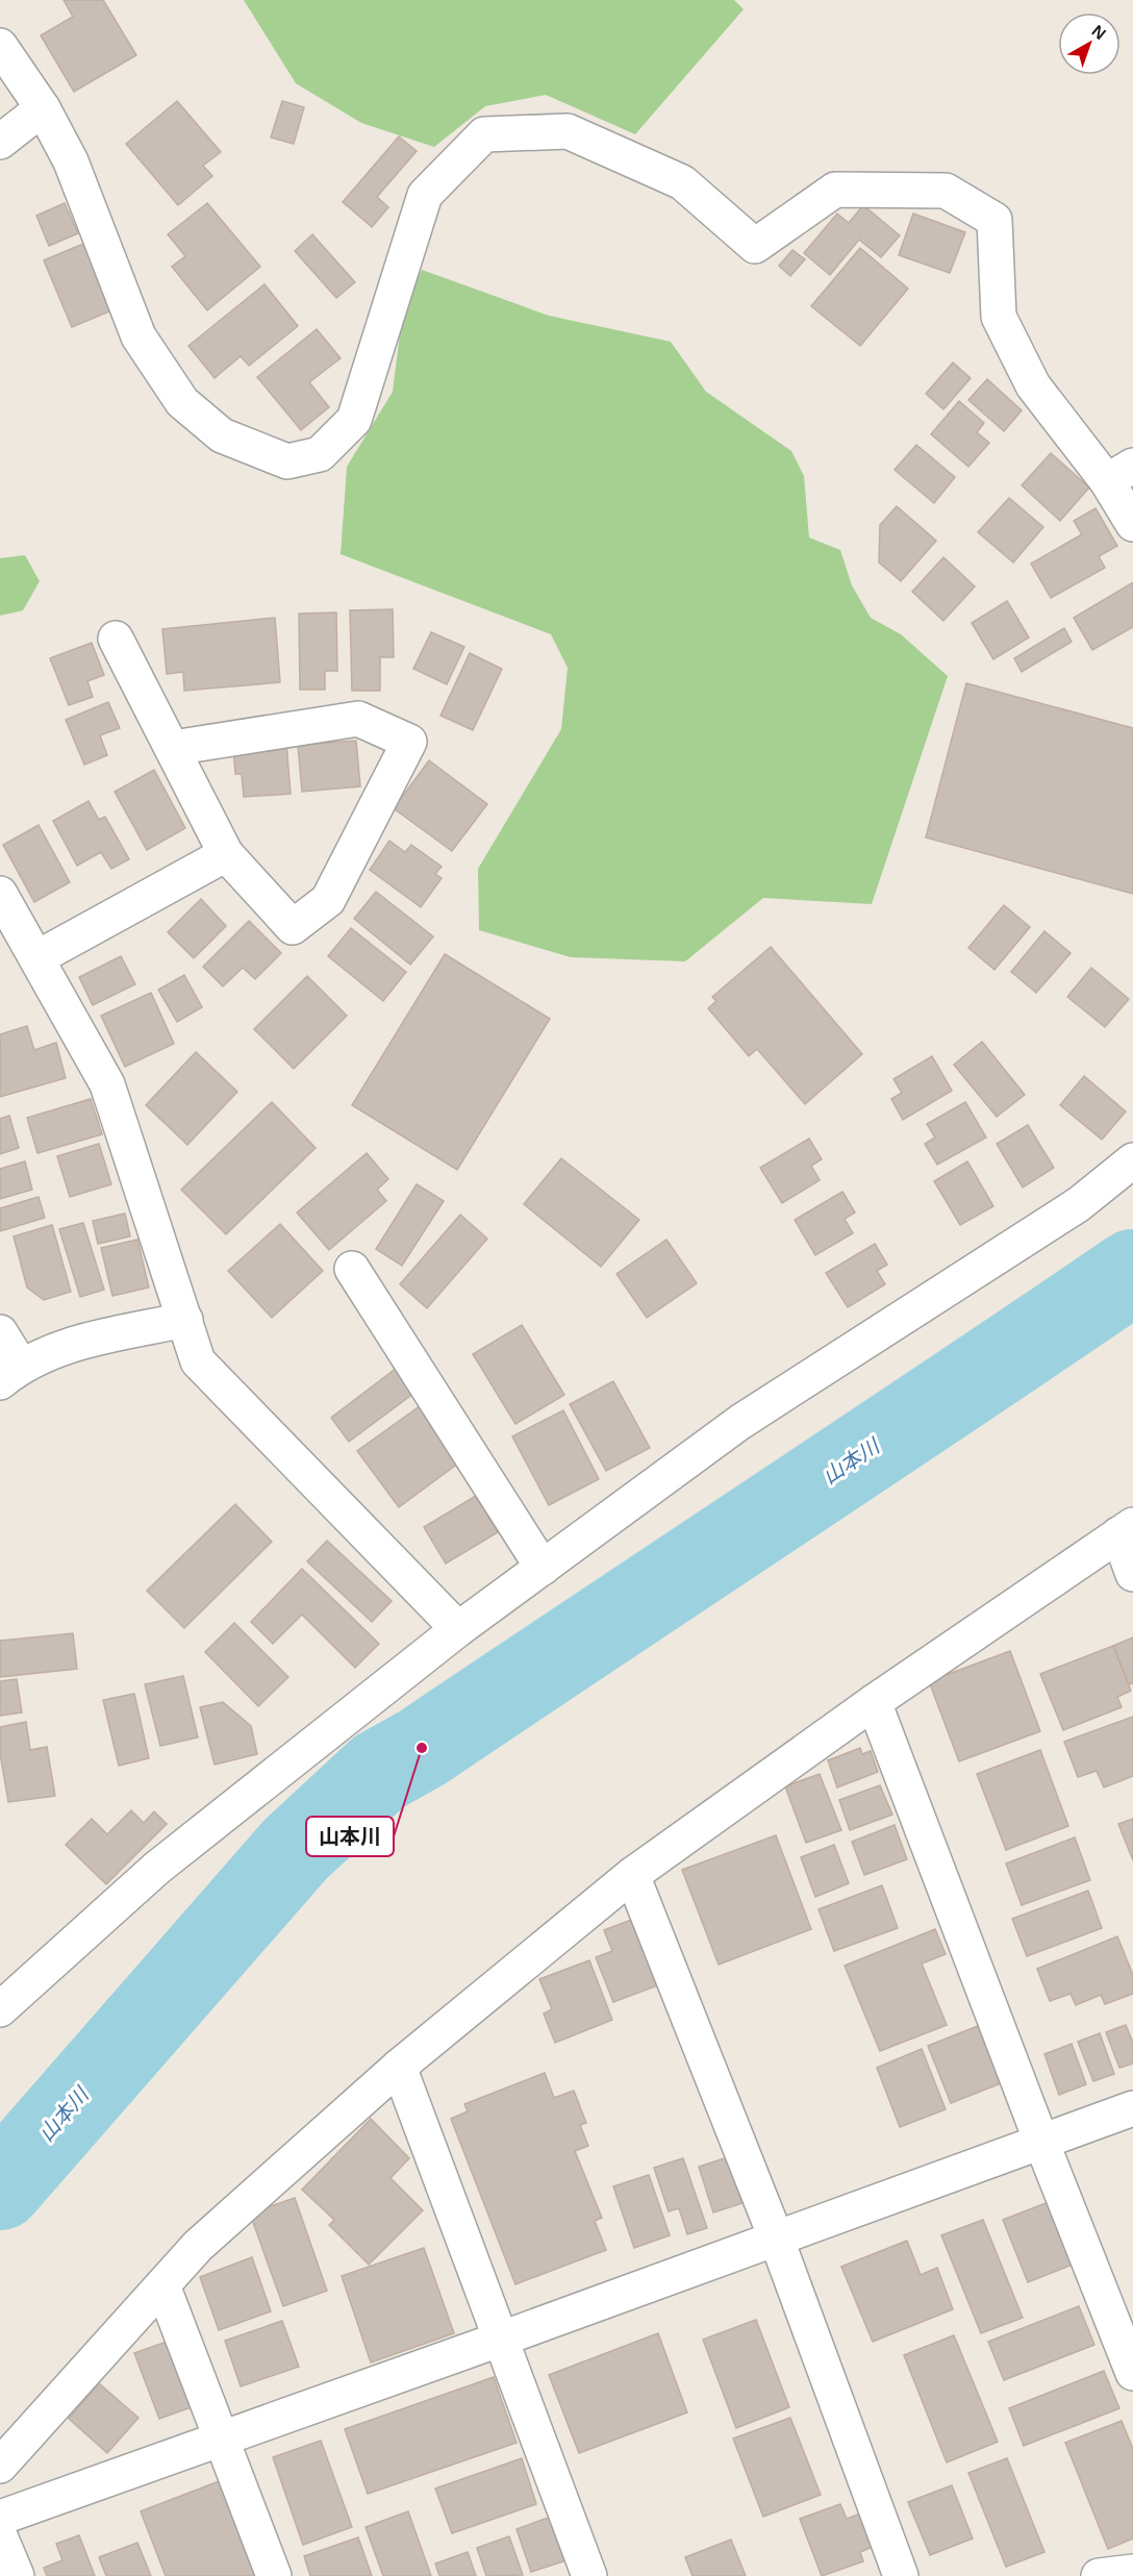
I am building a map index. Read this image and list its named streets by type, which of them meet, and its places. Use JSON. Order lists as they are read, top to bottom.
{
  "water": ["山本川"],
  "places": ["山本川"],
  "north": "top right"
}
